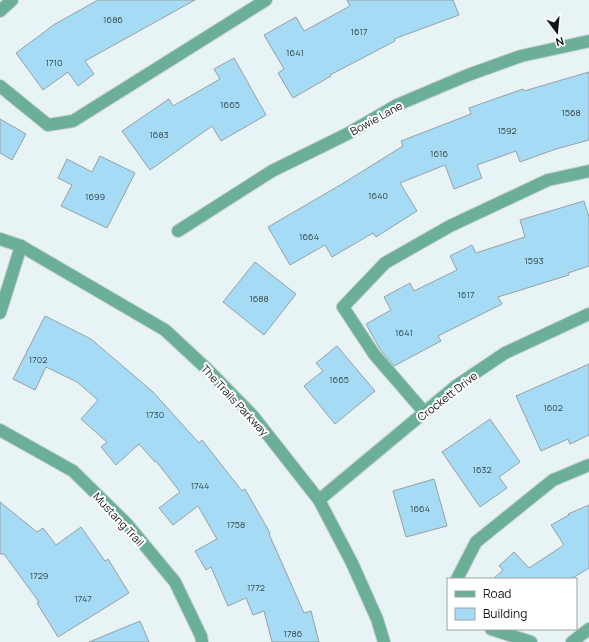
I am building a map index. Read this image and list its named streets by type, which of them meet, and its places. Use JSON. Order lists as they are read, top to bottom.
{
  "streets": {
    "street": [
      "Bowie Lane",
      "Crockett Drive",
      "The Trails Parkway",
      "Mustang Trail"
    ]
  },
  "crossings": [
    ["Crockett Drive", "The Trails Parkway"]
  ],
  "house_numbers": [
    "1686",
    "1617",
    "1641",
    "1710",
    "1665",
    "1568",
    "1592",
    "1683",
    "1616",
    "1640",
    "1699",
    "1664",
    "1593",
    "1617",
    "1688",
    "1641",
    "1702",
    "1665",
    "1602",
    "1730",
    "1632",
    "1744",
    "1664",
    "1758",
    "1729",
    "1772",
    "1747",
    "1786"
  ],
  "legend": ["Road", "Building"],
  "north": "bottom"
}
